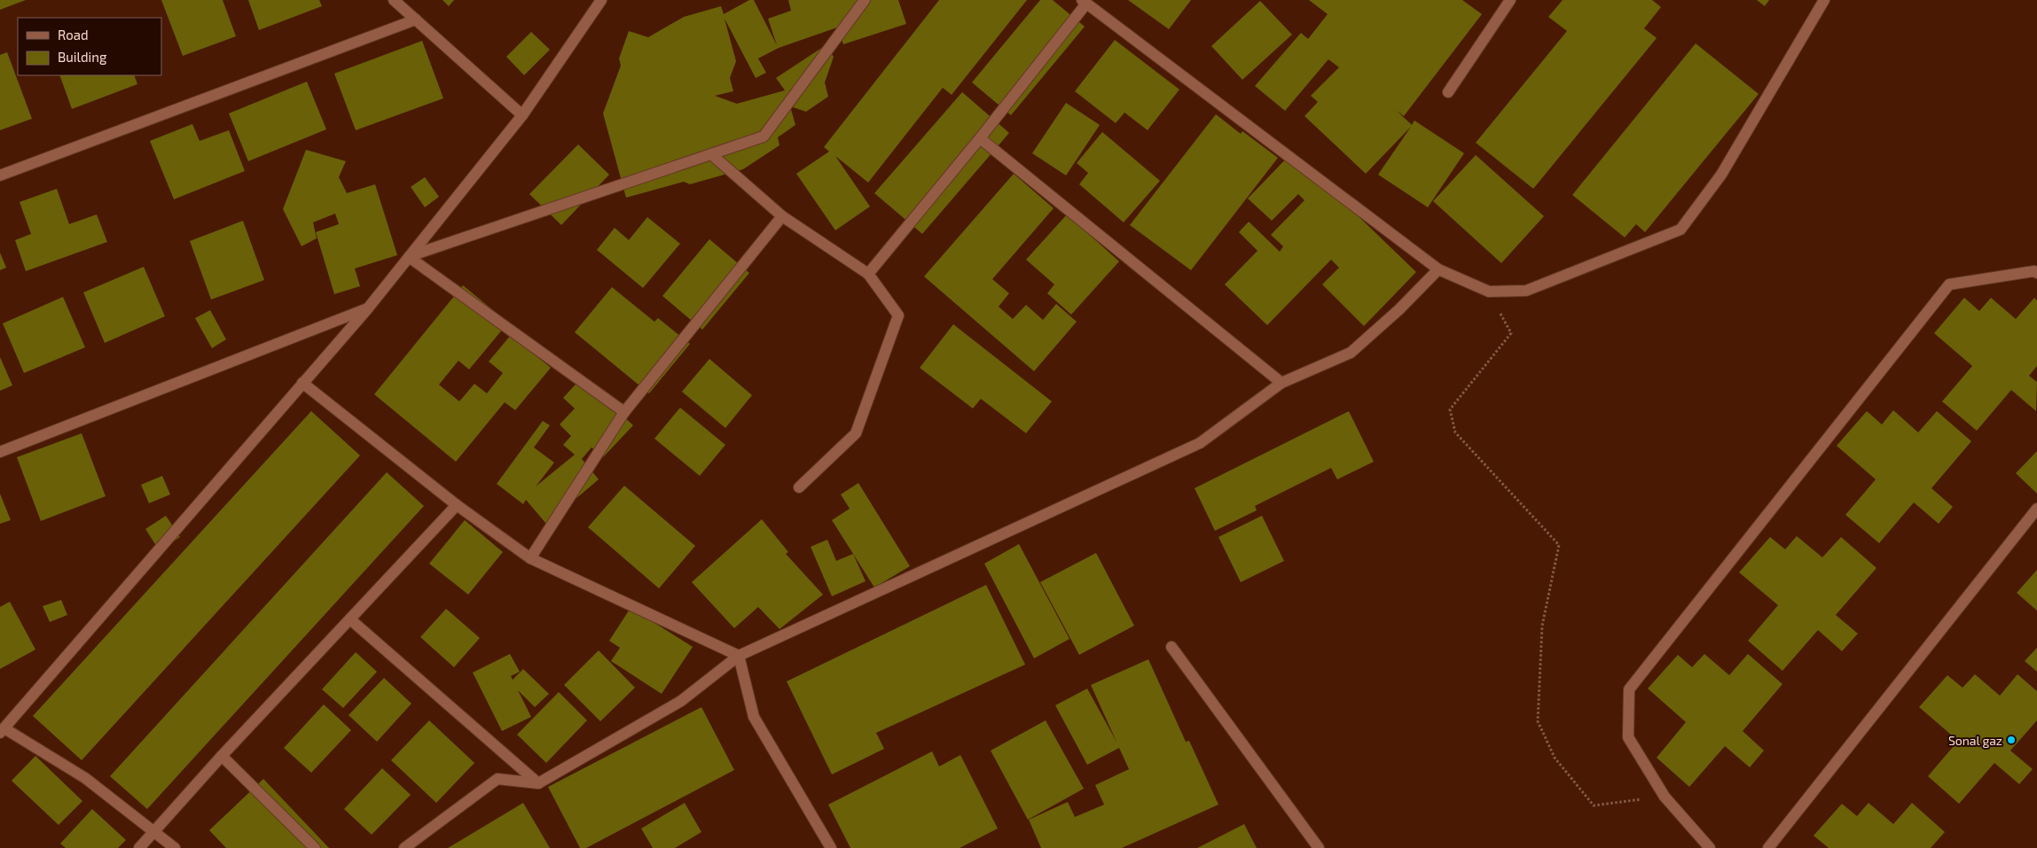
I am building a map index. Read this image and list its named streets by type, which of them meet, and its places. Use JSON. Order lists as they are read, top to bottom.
{
  "places": ["Sonal gaz"],
  "legend": ["Road", "Building"]
}
